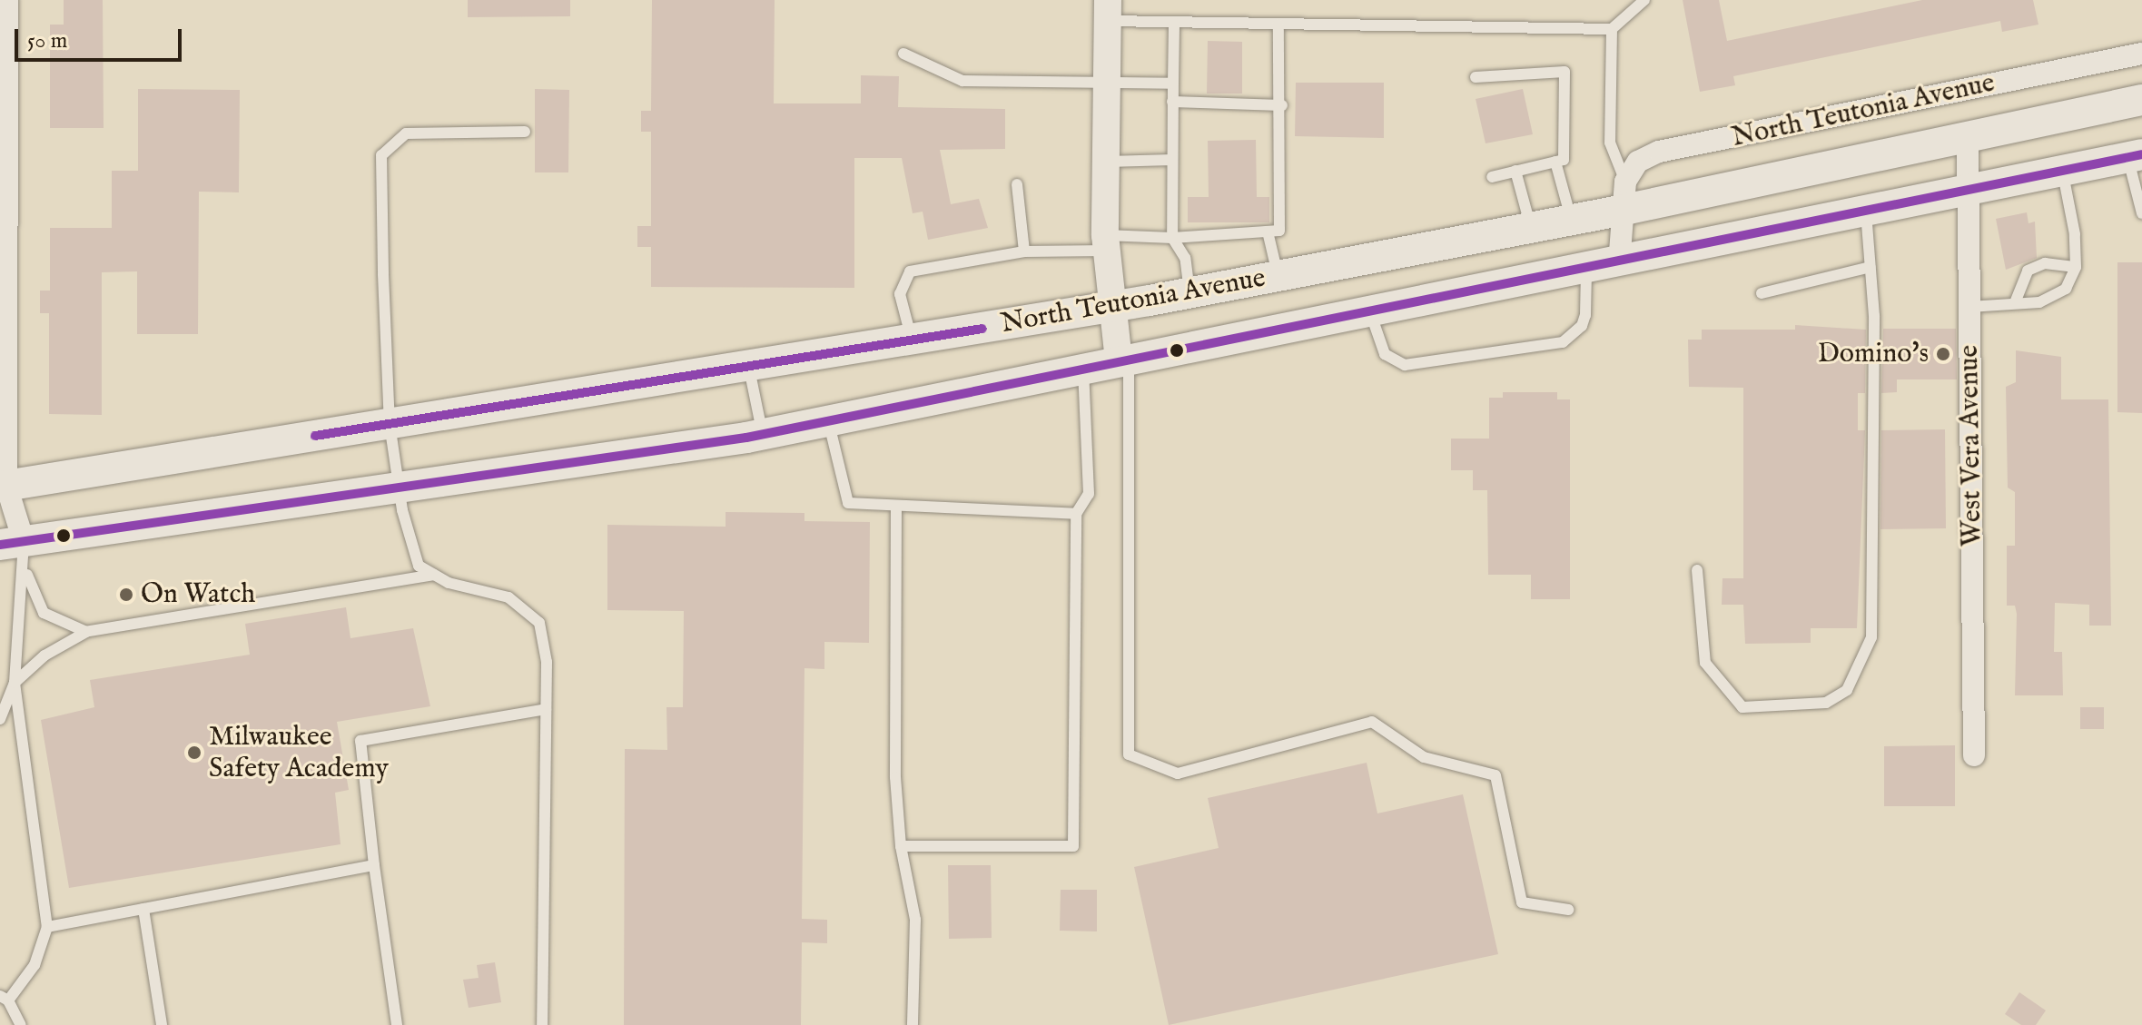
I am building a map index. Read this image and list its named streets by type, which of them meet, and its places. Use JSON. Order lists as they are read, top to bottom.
{
  "streets": {
    "main road": ["North Teutonia Avenue"],
    "street": ["West Vera Avenue"]
  },
  "crossings": [
    ["North Teutonia Avenue", "West Vera Avenue"]
  ],
  "places": ["Domino's", "On Watch", "Milwaukee Safety Academy"],
  "scale_bar": "50 m"
}
